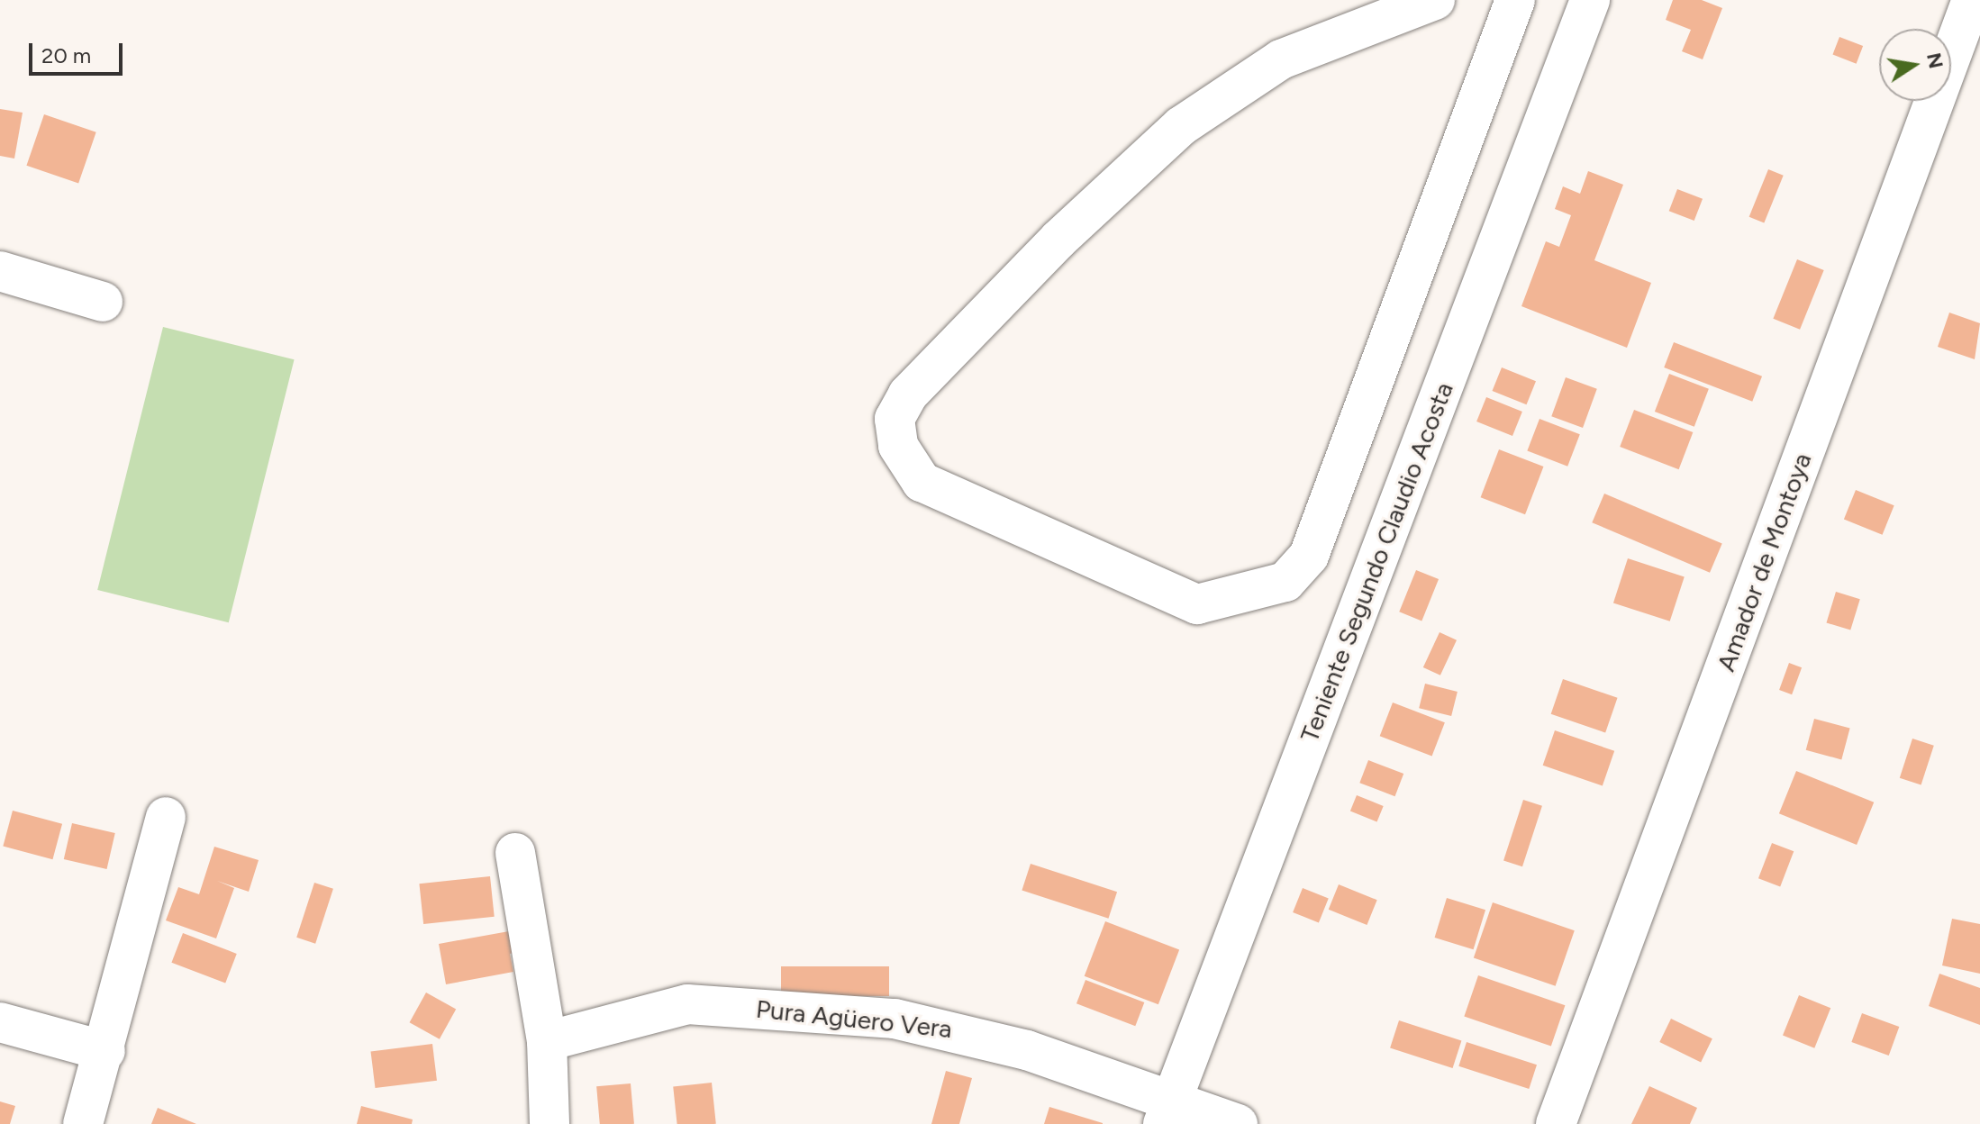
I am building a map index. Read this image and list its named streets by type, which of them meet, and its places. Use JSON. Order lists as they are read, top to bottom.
{
  "streets": {
    "street": ["Teniente Segundo Claudio Acosta", "Amador de Montoya", "Pura Agüero Vera"]
  },
  "crossings": [
    ["Teniente Segundo Claudio Acosta", "Pura Agüero Vera"]
  ],
  "scale_bar": "20 m",
  "north": "right"
}
